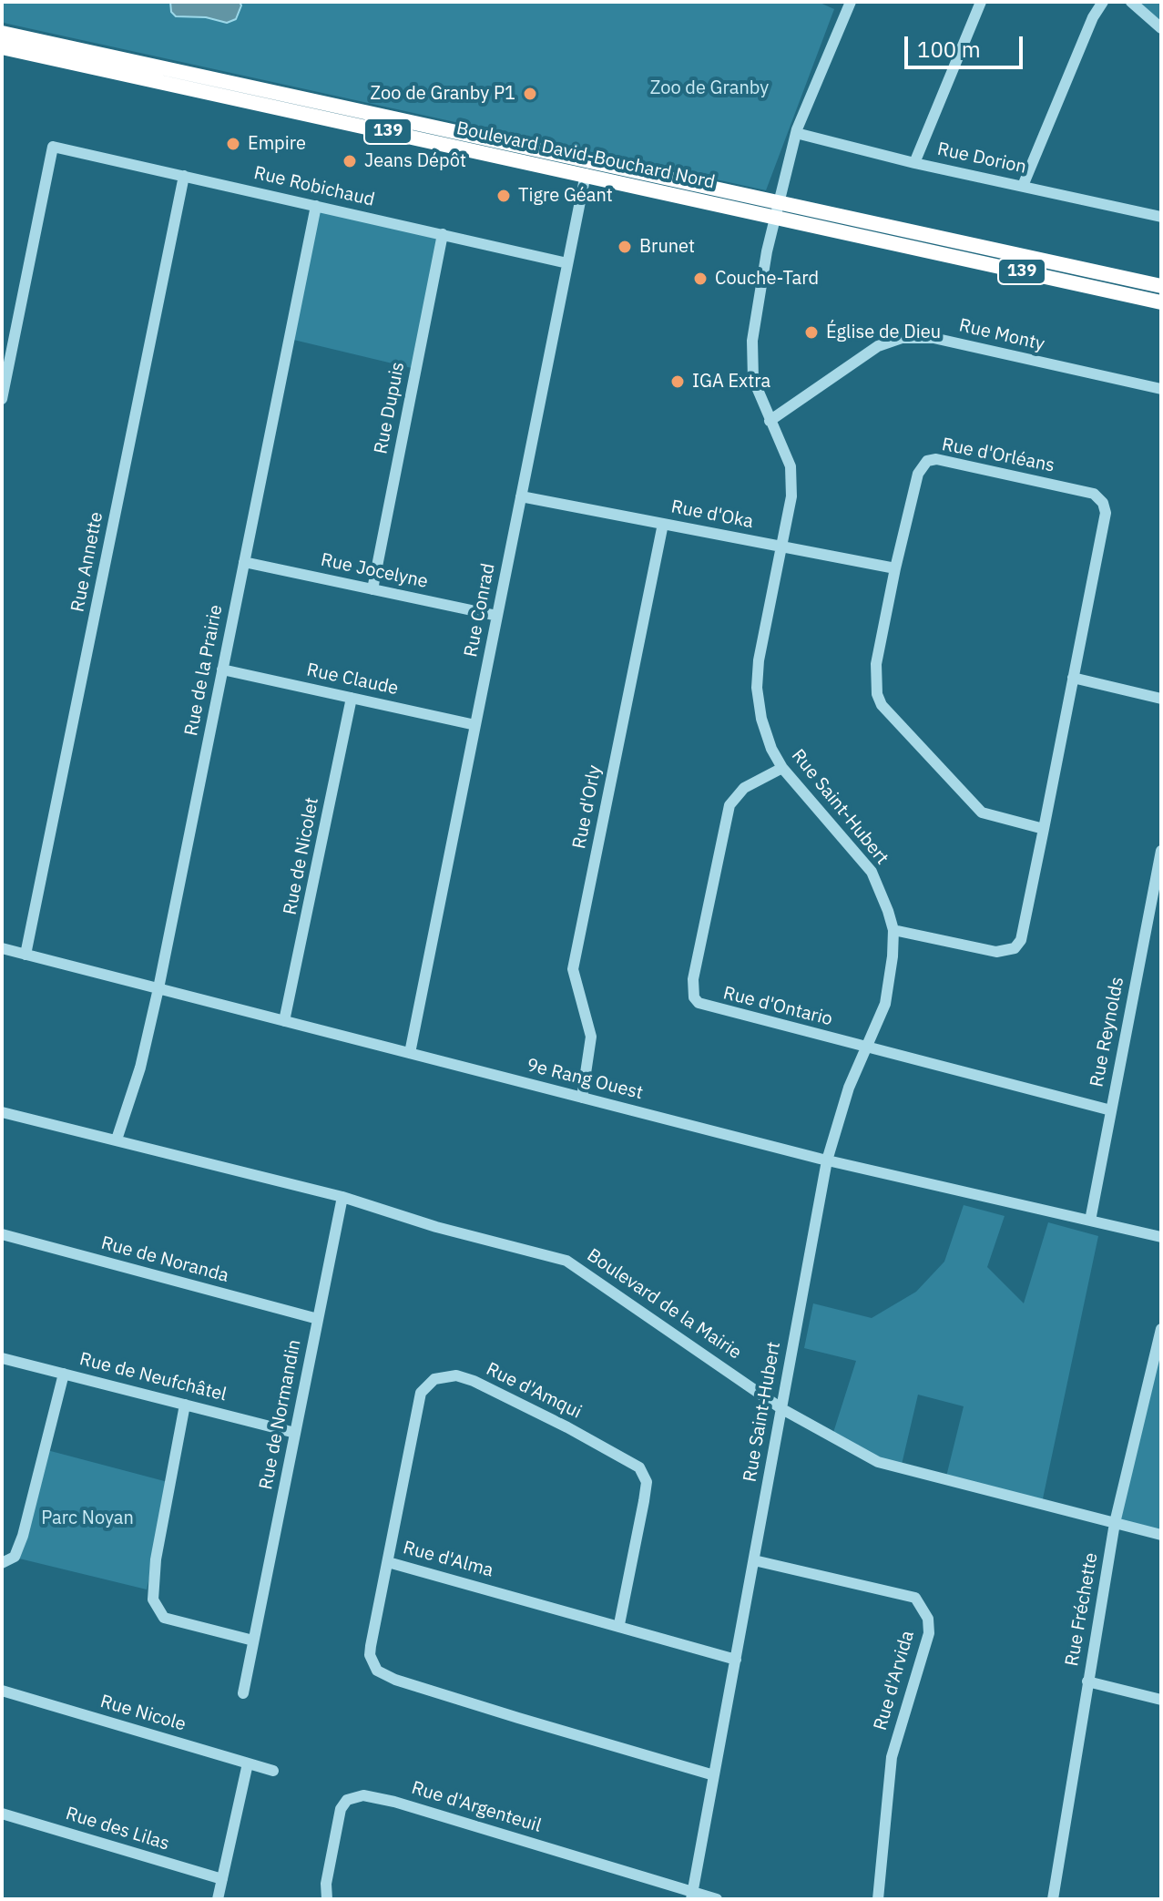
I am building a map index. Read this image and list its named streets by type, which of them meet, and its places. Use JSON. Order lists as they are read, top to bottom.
{
  "streets": {
    "highway": ["139", "Boulevard David-Bouchard Nord"],
    "street": [
      "Rue Dorion",
      "Rue Robichaud",
      "Rue Monty",
      "Rue Dupuis",
      "Rue d'Orléans",
      "Rue d'Oka",
      "Rue Annette",
      "Rue Jocelyne",
      "Rue Conrad",
      "Rue de la Prairie",
      "Rue Claude",
      "Rue d'Orly",
      "Rue Saint-Hubert",
      "Rue de Nicolet",
      "Rue d'Ontario",
      "Rue Reynolds",
      "9e Rang Ouest",
      "Rue de Noranda",
      "Boulevard de la Mairie",
      "Rue de Neufchâtel",
      "Rue d'Amqui",
      "Rue de Normandin",
      "Rue d'Alma",
      "Rue Fréchette",
      "Rue d'Arvida",
      "Rue Nicole",
      "Rue d'Argenteuil",
      "Rue des Lilas"
    ]
  },
  "crossings": [
    ["Boulevard David-Bouchard Nord", "Rue Conrad"],
    ["Boulevard David-Bouchard Nord", "Rue Saint-Hubert"],
    ["Rue Dorion", "Rue Saint-Hubert"],
    ["Rue Robichaud", "Rue Dupuis"],
    ["Rue Robichaud", "Rue Annette"],
    ["Rue Robichaud", "Rue Conrad"],
    ["Rue Robichaud", "Rue de la Prairie"],
    ["Rue Monty", "Rue Saint-Hubert"],
    ["Rue Dupuis", "Rue Jocelyne"],
    ["Rue d'Orléans", "Rue d'Oka"],
    ["Rue d'Orléans", "Rue Saint-Hubert"],
    ["Rue d'Oka", "Rue Conrad"],
    ["Rue d'Oka", "Rue d'Orly"],
    ["Rue d'Oka", "Rue Saint-Hubert"],
    ["Rue Annette", "9e Rang Ouest"],
    ["Rue Jocelyne", "Rue Conrad"],
    ["Rue Jocelyne", "Rue de la Prairie"],
    ["Rue Conrad", "Rue Claude"],
    ["Rue Conrad", "9e Rang Ouest"],
    ["Rue de la Prairie", "Rue Claude"],
    ["Rue de la Prairie", "9e Rang Ouest"],
    ["Rue de la Prairie", "Boulevard de la Mairie"],
    ["Rue Claude", "Rue de Nicolet"],
    ["Rue d'Orly", "9e Rang Ouest"],
    ["Rue Saint-Hubert", "Rue d'Ontario"],
    ["Rue Saint-Hubert", "9e Rang Ouest"],
    ["Rue Saint-Hubert", "Boulevard de la Mairie"],
    ["Rue Saint-Hubert", "Rue d'Alma"],
    ["Rue Saint-Hubert", "Rue d'Arvida"],
    ["Rue Saint-Hubert", "Rue d'Argenteuil"],
    ["Rue de Nicolet", "9e Rang Ouest"],
    ["Rue d'Ontario", "Rue Reynolds"],
    ["Rue Reynolds", "9e Rang Ouest"],
    ["Rue de Noranda", "Rue de Normandin"],
    ["Boulevard de la Mairie", "Rue de Normandin"],
    ["Boulevard de la Mairie", "Rue Fréchette"],
    ["Rue de Neufchâtel", "Rue de Normandin"],
    ["Rue d'Amqui", "Rue d'Alma"]
  ],
  "parks": ["Zoo de Granby", "Parc Noyan"],
  "places": [
    "Zoo de Granby P1",
    "Empire",
    "Jeans Dépôt",
    "Tigre Géant",
    "Brunet",
    "Couche-Tard",
    "Église de Dieu",
    "IGA Extra"
  ],
  "scale_bar": "100 m"
}
